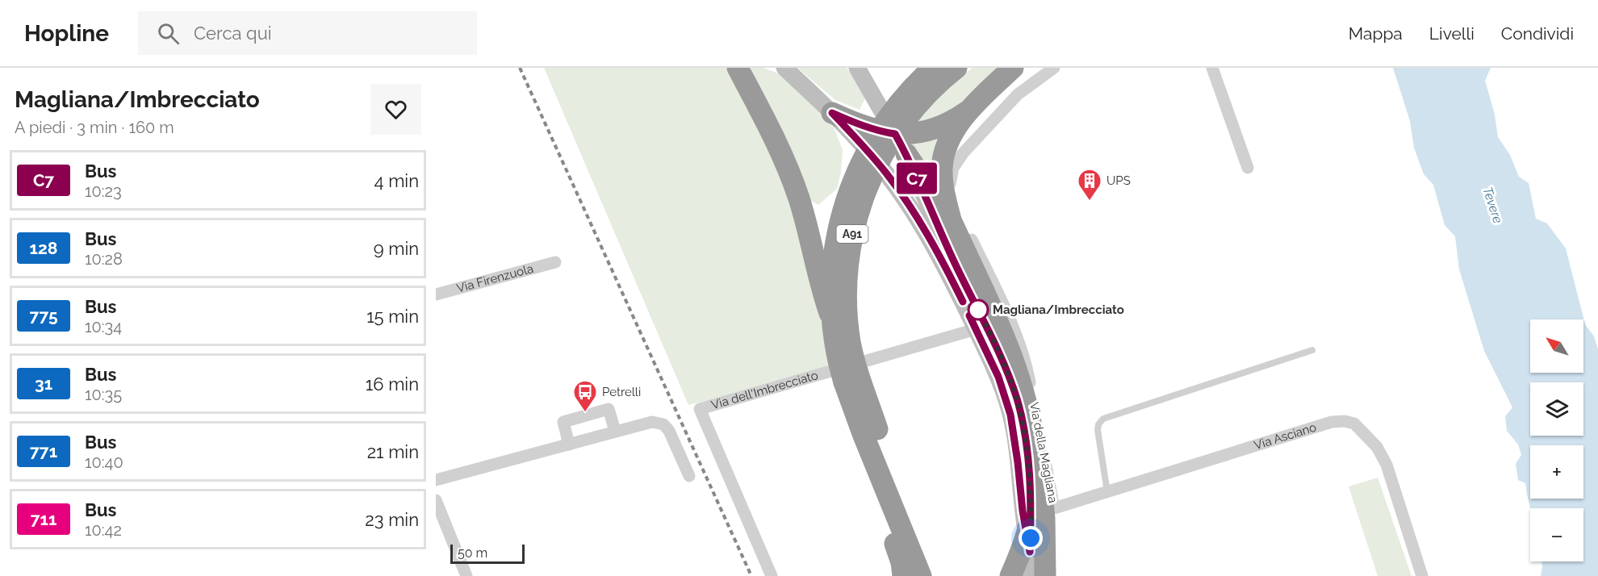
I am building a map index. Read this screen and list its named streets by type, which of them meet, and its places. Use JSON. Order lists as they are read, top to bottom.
{
  "streets": {
    "highway": ["A91"],
    "main road": ["Via della Magliana"],
    "street": ["Via Firenzuola", "Via dell'Imbrecciato", "Via Asciano"]
  },
  "crossings": [
    ["Via dell'Imbrecciato", "Via della Magliana"],
    ["Via Asciano", "Via della Magliana"]
  ],
  "water": ["Tevere"],
  "places": {
    "building": ["UPS"],
    "other": ["Magliana/Imbrecciato"],
    "bus stop": ["Petrelli"]
  },
  "lines": ["bus line C7"],
  "scale_bar": "50 m",
  "north": "top left",
  "page": {
    "header": "Hopline",
    "search": "Cerca qui",
    "nav": ["Mappa", "Livelli", "Condividi"],
    "heading": ["Magliana/Imbrecciato", "A piedi · 3 min · 160 m"],
    "on_map": "C7",
    "list": [
      {
        "mark": "C7",
        "name": "Bus",
        "note": "10:23",
        "value": "4 min"
      },
      {
        "mark": "128",
        "name": "Bus",
        "note": "10:28",
        "value": "9 min"
      },
      {
        "mark": "775",
        "name": "Bus",
        "note": "10:34",
        "value": "15 min"
      },
      {
        "mark": "31",
        "name": "Bus",
        "note": "10:35",
        "value": "16 min"
      },
      {
        "mark": "771",
        "name": "Bus",
        "note": "10:40",
        "value": "21 min"
      },
      {
        "mark": "711",
        "name": "Bus",
        "note": "10:42",
        "value": "23 min"
      }
    ],
    "map_buttons": ["+", "−"],
    "scale": "50 m"
  }
}
